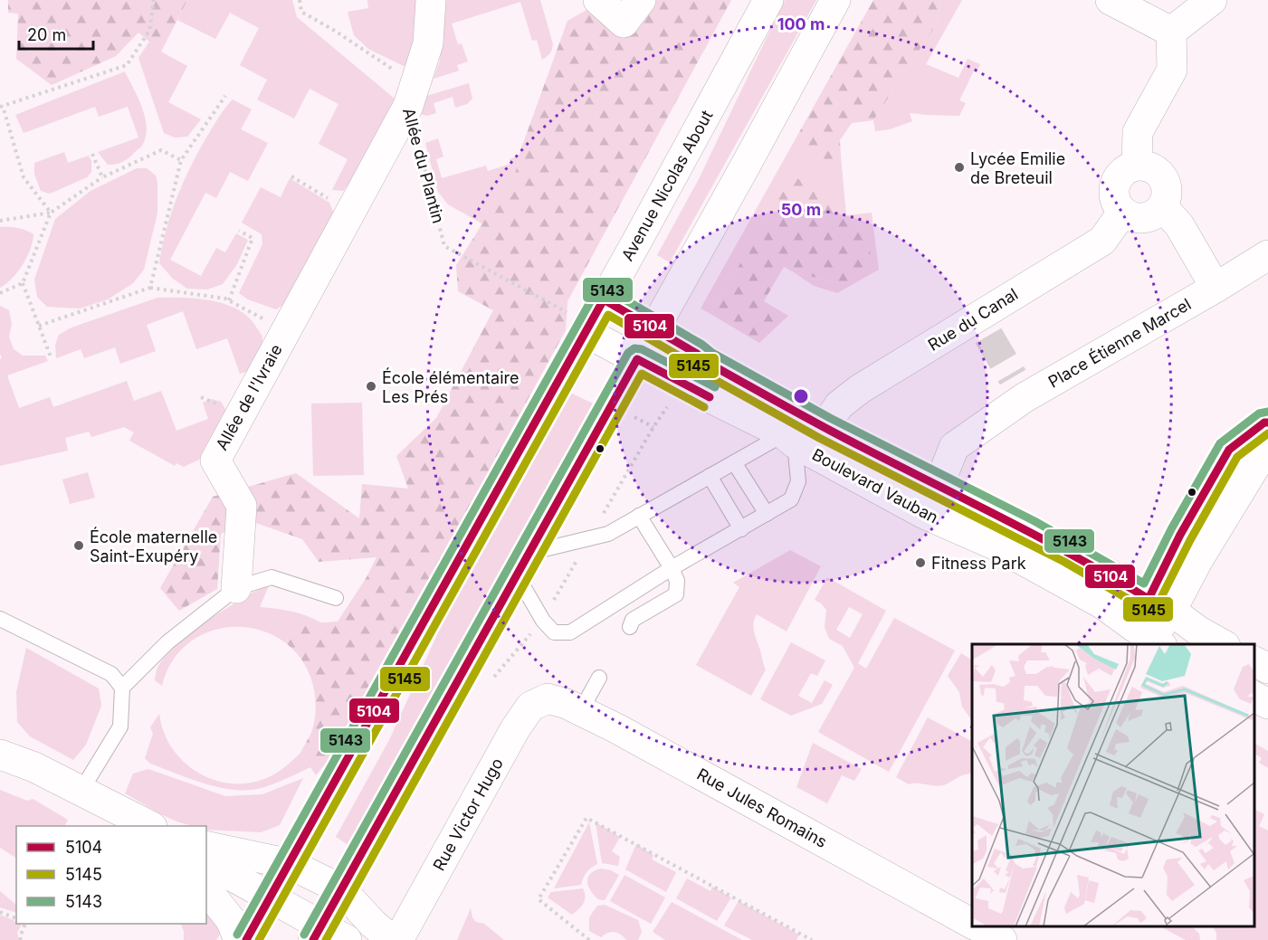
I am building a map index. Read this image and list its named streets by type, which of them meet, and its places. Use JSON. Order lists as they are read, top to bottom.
{
  "streets": {
    "street": [
      "Avenue Nicolas About",
      "Rue du Canal",
      "Place Étienne Marcel",
      "Allée de l'Ivraie",
      "Boulevard Vauban",
      "Rue Jules Romains",
      "Rue Victor Hugo"
    ],
    "path": ["Allée du Plantin"]
  },
  "crossings": [
    ["Allée du Plantin", "Avenue Nicolas About"],
    ["Allée du Plantin", "Allée de l'Ivraie"],
    ["Allée du Plantin", "Boulevard Vauban"],
    ["Avenue Nicolas About", "Boulevard Vauban"],
    ["Rue du Canal", "Boulevard Vauban"],
    ["Place Étienne Marcel", "Boulevard Vauban"],
    ["Rue Jules Romains", "Rue Victor Hugo"]
  ],
  "places": [
    "Lycée Emilie de Breteuil",
    "École élémentaire Les Prés",
    "École maternelle Saint-Exupéry",
    "Fitness Park"
  ],
  "lines": ["transit line 5143", "transit line 5104", "transit line 5145"],
  "legend": ["5104", "5145", "5143"],
  "scale_bar": "20 m",
  "rings": ["100 m", "50 m"]
}
